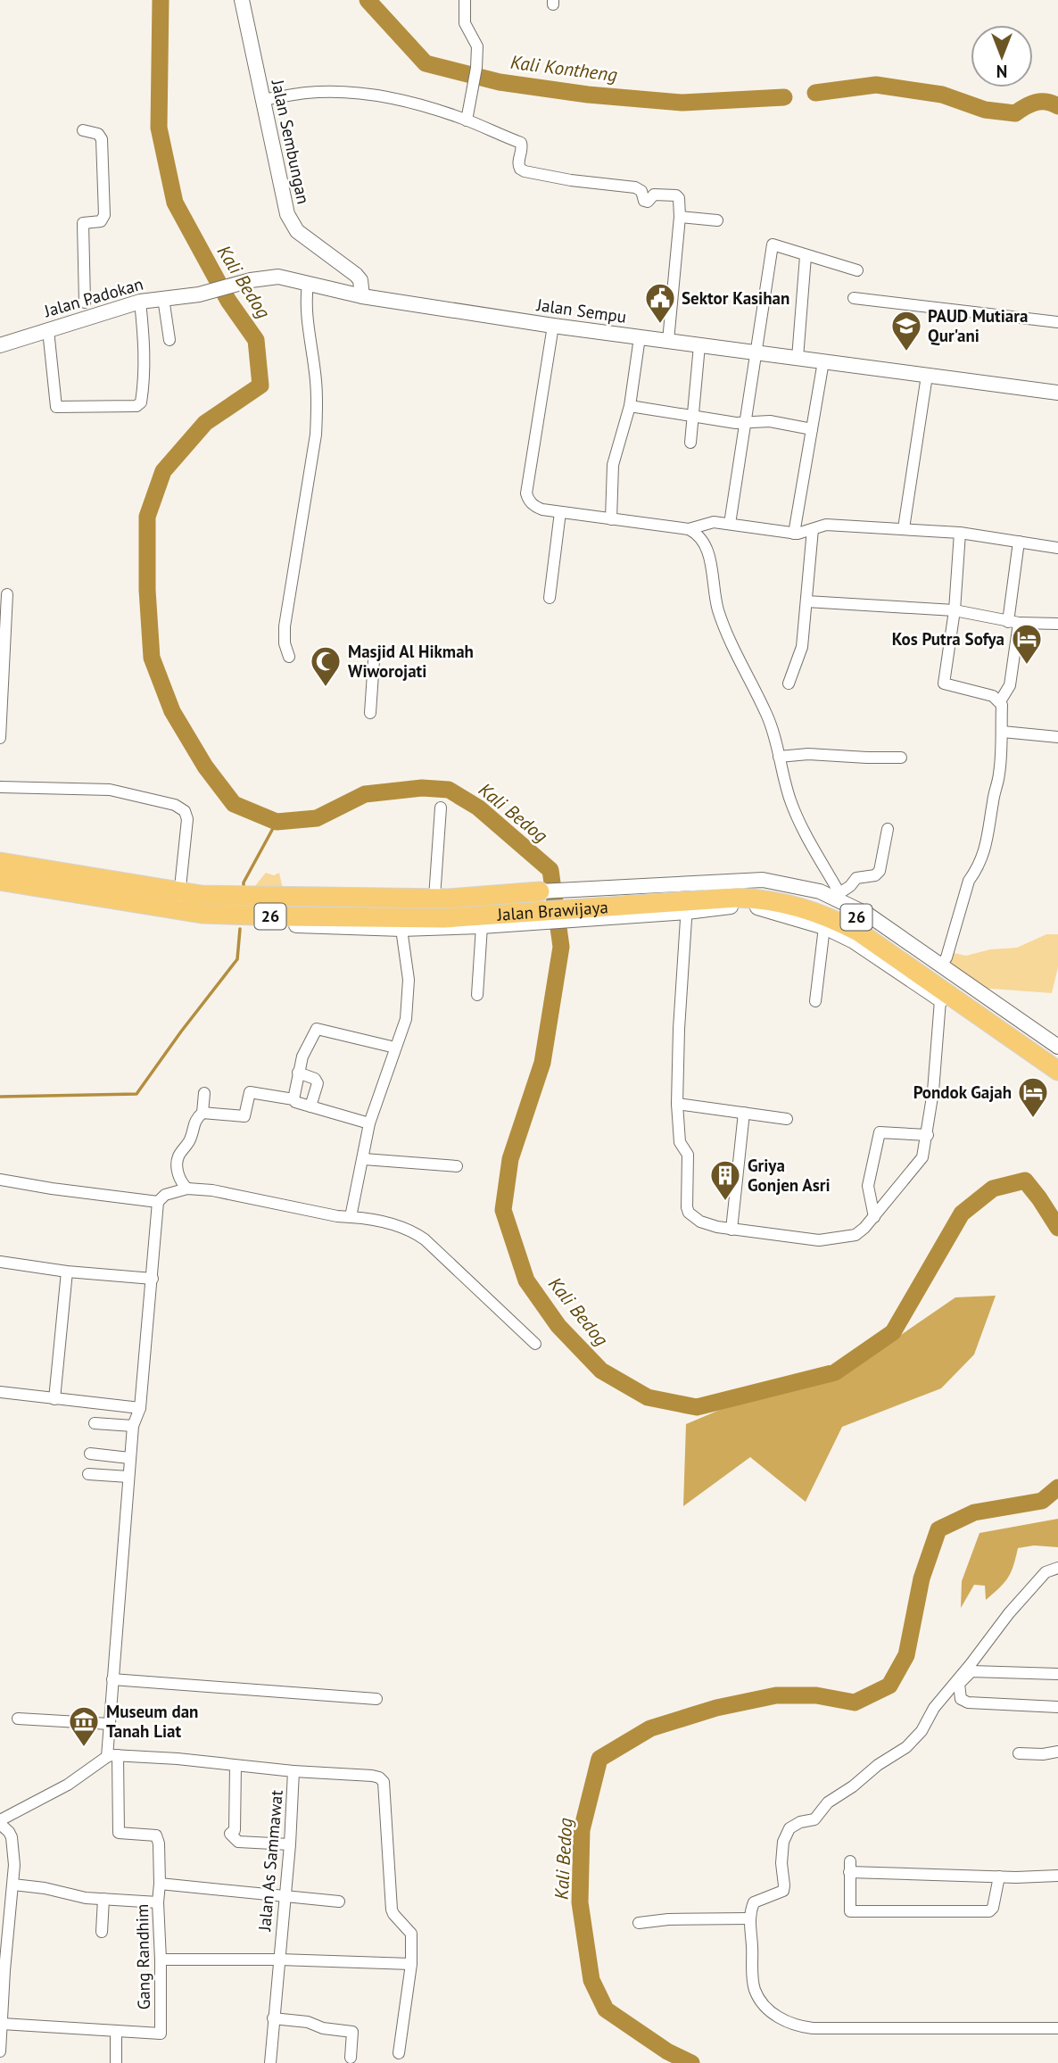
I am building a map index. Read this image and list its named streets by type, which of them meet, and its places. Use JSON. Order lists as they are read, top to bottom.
{
  "streets": {
    "highway": ["Jalan Brawijaya", "26"],
    "street": [
      "Jalan Sembungan",
      "Jalan Padokan",
      "Jalan Sempu",
      "Jalan As Sammawat",
      "Gang Randhim"
    ]
  },
  "crossings": [
    ["Jalan Sembungan", "Jalan Sempu"],
    ["Jalan Padokan", "Jalan Sempu"],
    ["Jalan As Sammawat", "Gang Randhim"]
  ],
  "water": ["Kali Kontheng", "Kali Bedog"],
  "places": {
    "public building": ["Sektor Kasihan"],
    "school or university": ["PAUD Mutiara Qur'ani"],
    "hotel": ["Kos Putra Sofya", "Pondok Gajah"],
    "mosque": ["Masjid Al Hikmah Wiworojati"],
    "building": ["Griya Gonjen Asri"],
    "museum": ["Museum dan Tanah Liat"]
  },
  "north": "bottom"
}
